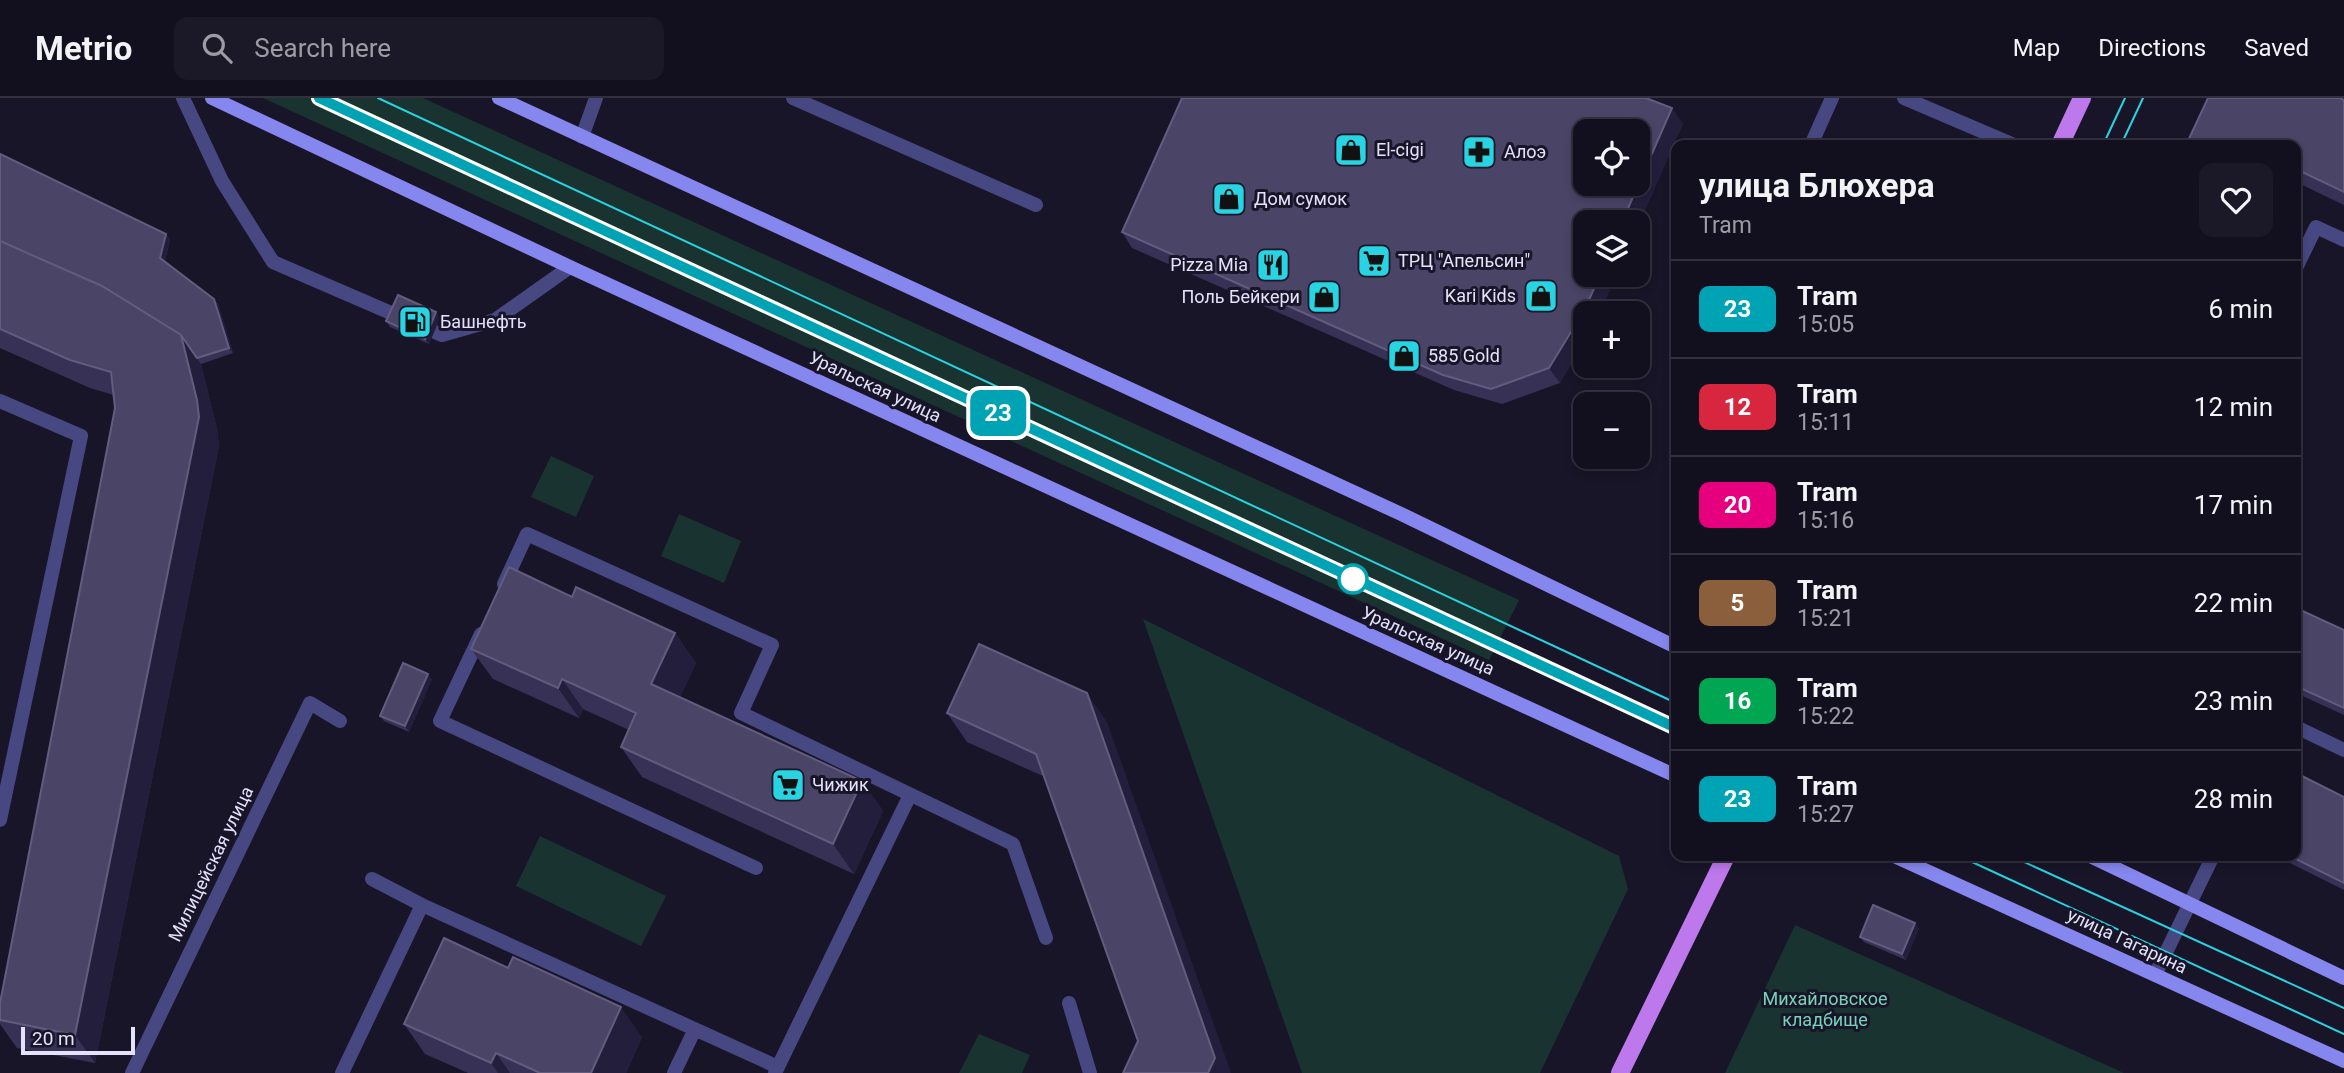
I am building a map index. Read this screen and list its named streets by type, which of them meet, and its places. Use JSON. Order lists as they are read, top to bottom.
{
  "streets": {
    "main road": ["Уральская улица", "улица Гагарина"],
    "lane": ["Милицейская улица"]
  },
  "parks": ["Михайловское кладбище"],
  "places": {
    "shop": [
      "El-cigi",
      "Дом сумок",
      "Kari Kids",
      "Поль Бейкери",
      "585 Gold"
    ],
    "pharmacy": ["Алоэ"],
    "supermarket": ["ТРЦ \"Апельсин\"", "Чижик"],
    "restaurant": ["Pizza Mia"],
    "fuel station": ["Башнефть"]
  },
  "lines": ["tram line 23"],
  "scale_bar": "20 m",
  "page": {
    "header": "Metrio",
    "search": "Search here",
    "nav": ["Map", "Directions", "Saved"],
    "on_map": "23",
    "map_buttons": ["+", "−"],
    "heading": ["улица Блюхера", "Tram"],
    "list": [
      {
        "mark": "23",
        "name": "Tram",
        "note": "15:05",
        "value": "6 min"
      },
      {
        "mark": "12",
        "name": "Tram",
        "note": "15:11",
        "value": "12 min"
      },
      {
        "mark": "20",
        "name": "Tram",
        "note": "15:16",
        "value": "17 min"
      },
      {
        "mark": "5",
        "name": "Tram",
        "note": "15:21",
        "value": "22 min"
      },
      {
        "mark": "16",
        "name": "Tram",
        "note": "15:22",
        "value": "23 min"
      },
      {
        "mark": "23",
        "name": "Tram",
        "note": "15:27",
        "value": "28 min"
      }
    ],
    "scale": "20 m"
  }
}
